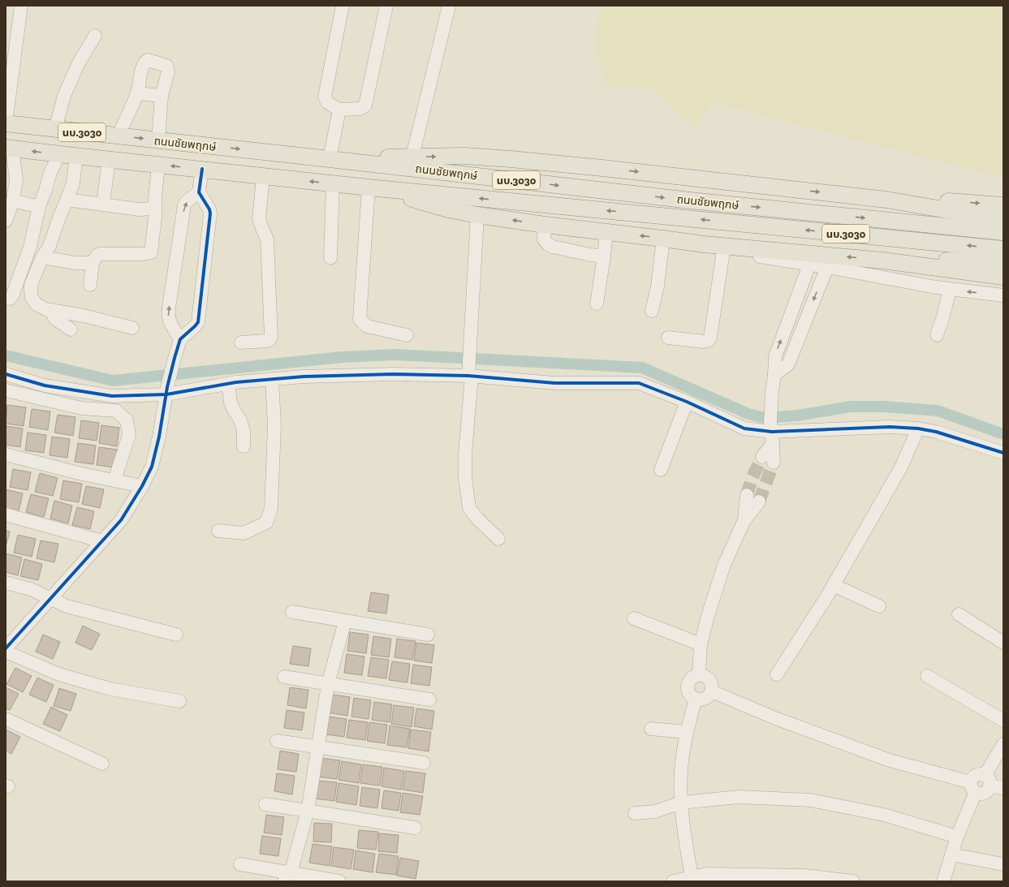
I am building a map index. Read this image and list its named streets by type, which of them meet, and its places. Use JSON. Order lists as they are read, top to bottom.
{
  "streets": {
    "main road": ["นบ.3030", "ถนนชัยพฤกษ์"]
  }
}
